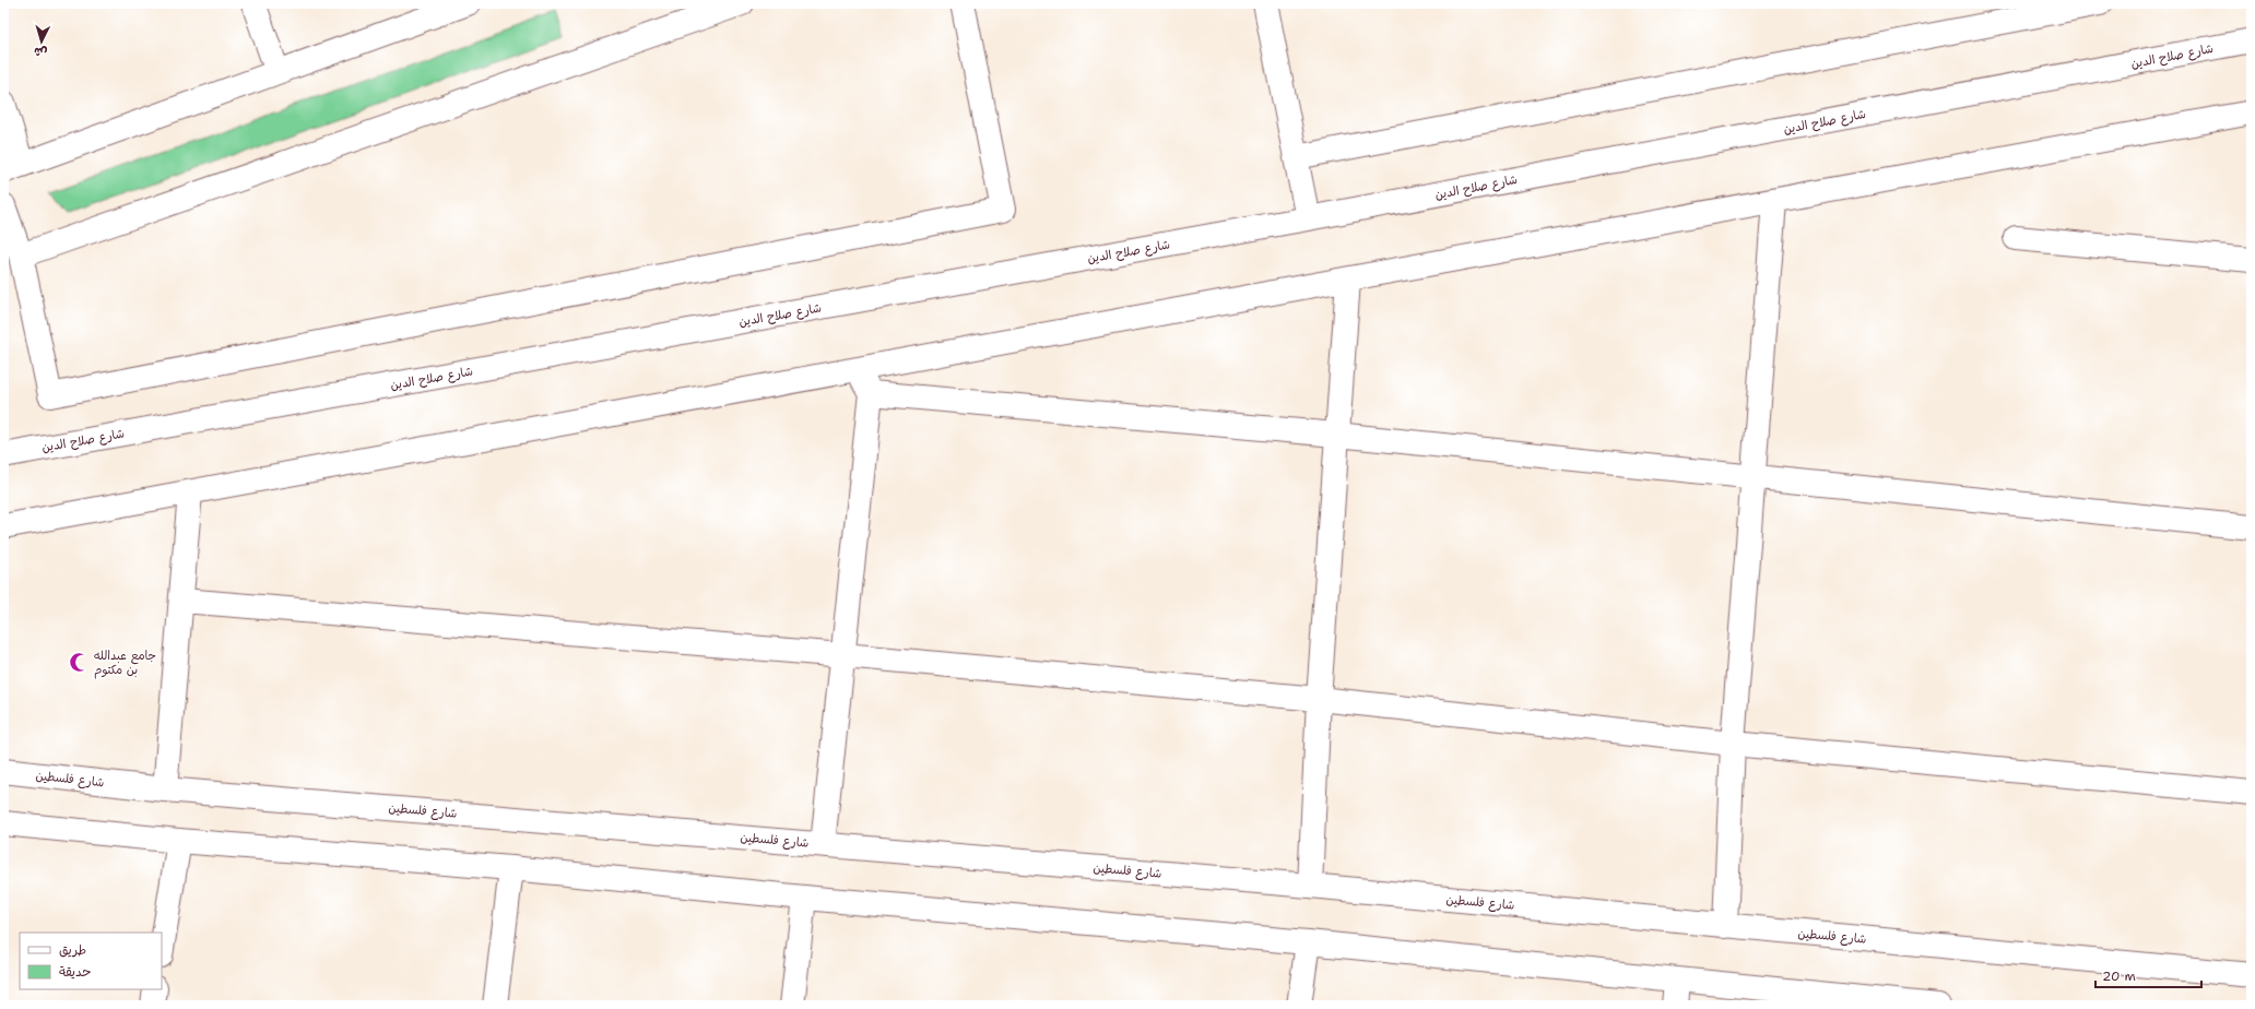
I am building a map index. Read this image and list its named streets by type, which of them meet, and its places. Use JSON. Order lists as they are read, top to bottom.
{
  "streets": {
    "street": ["شارع صلاح الدين", "شارع فلسطين"]
  },
  "places": {
    "mosque": ["جامع عبدالله بن مكتوم"]
  },
  "legend": ["طريق", "حديقة"],
  "scale_bar": "20 m",
  "north": "bottom"
}
